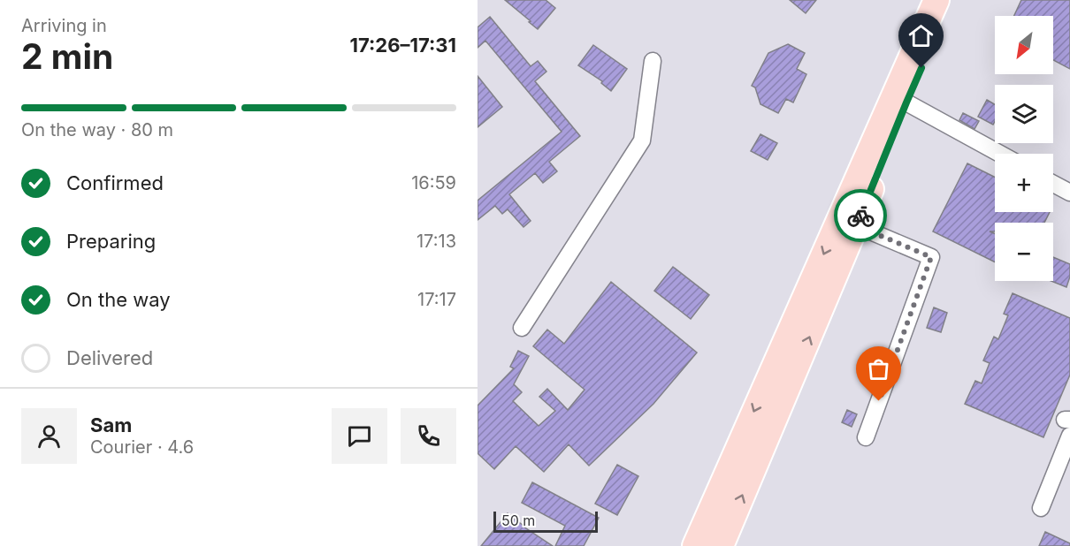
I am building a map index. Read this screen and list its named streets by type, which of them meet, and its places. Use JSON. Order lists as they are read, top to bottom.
{
  "scale_bar": "50 m",
  "north": "bottom left",
  "page": {
    "heading": ["2 min", "Arriving in", "17:26–17:31"],
    "panel": ["Sam", "Courier · 4.6"],
    "map_buttons": ["+", "−"],
    "bar": "On the way · 80 m",
    "list": [
      ["Confirmed", "16:59"],
      ["Preparing", "17:13"],
      ["On the way", "17:17"],
      "Delivered"
    ],
    "scale": "50 m"
  }
}
